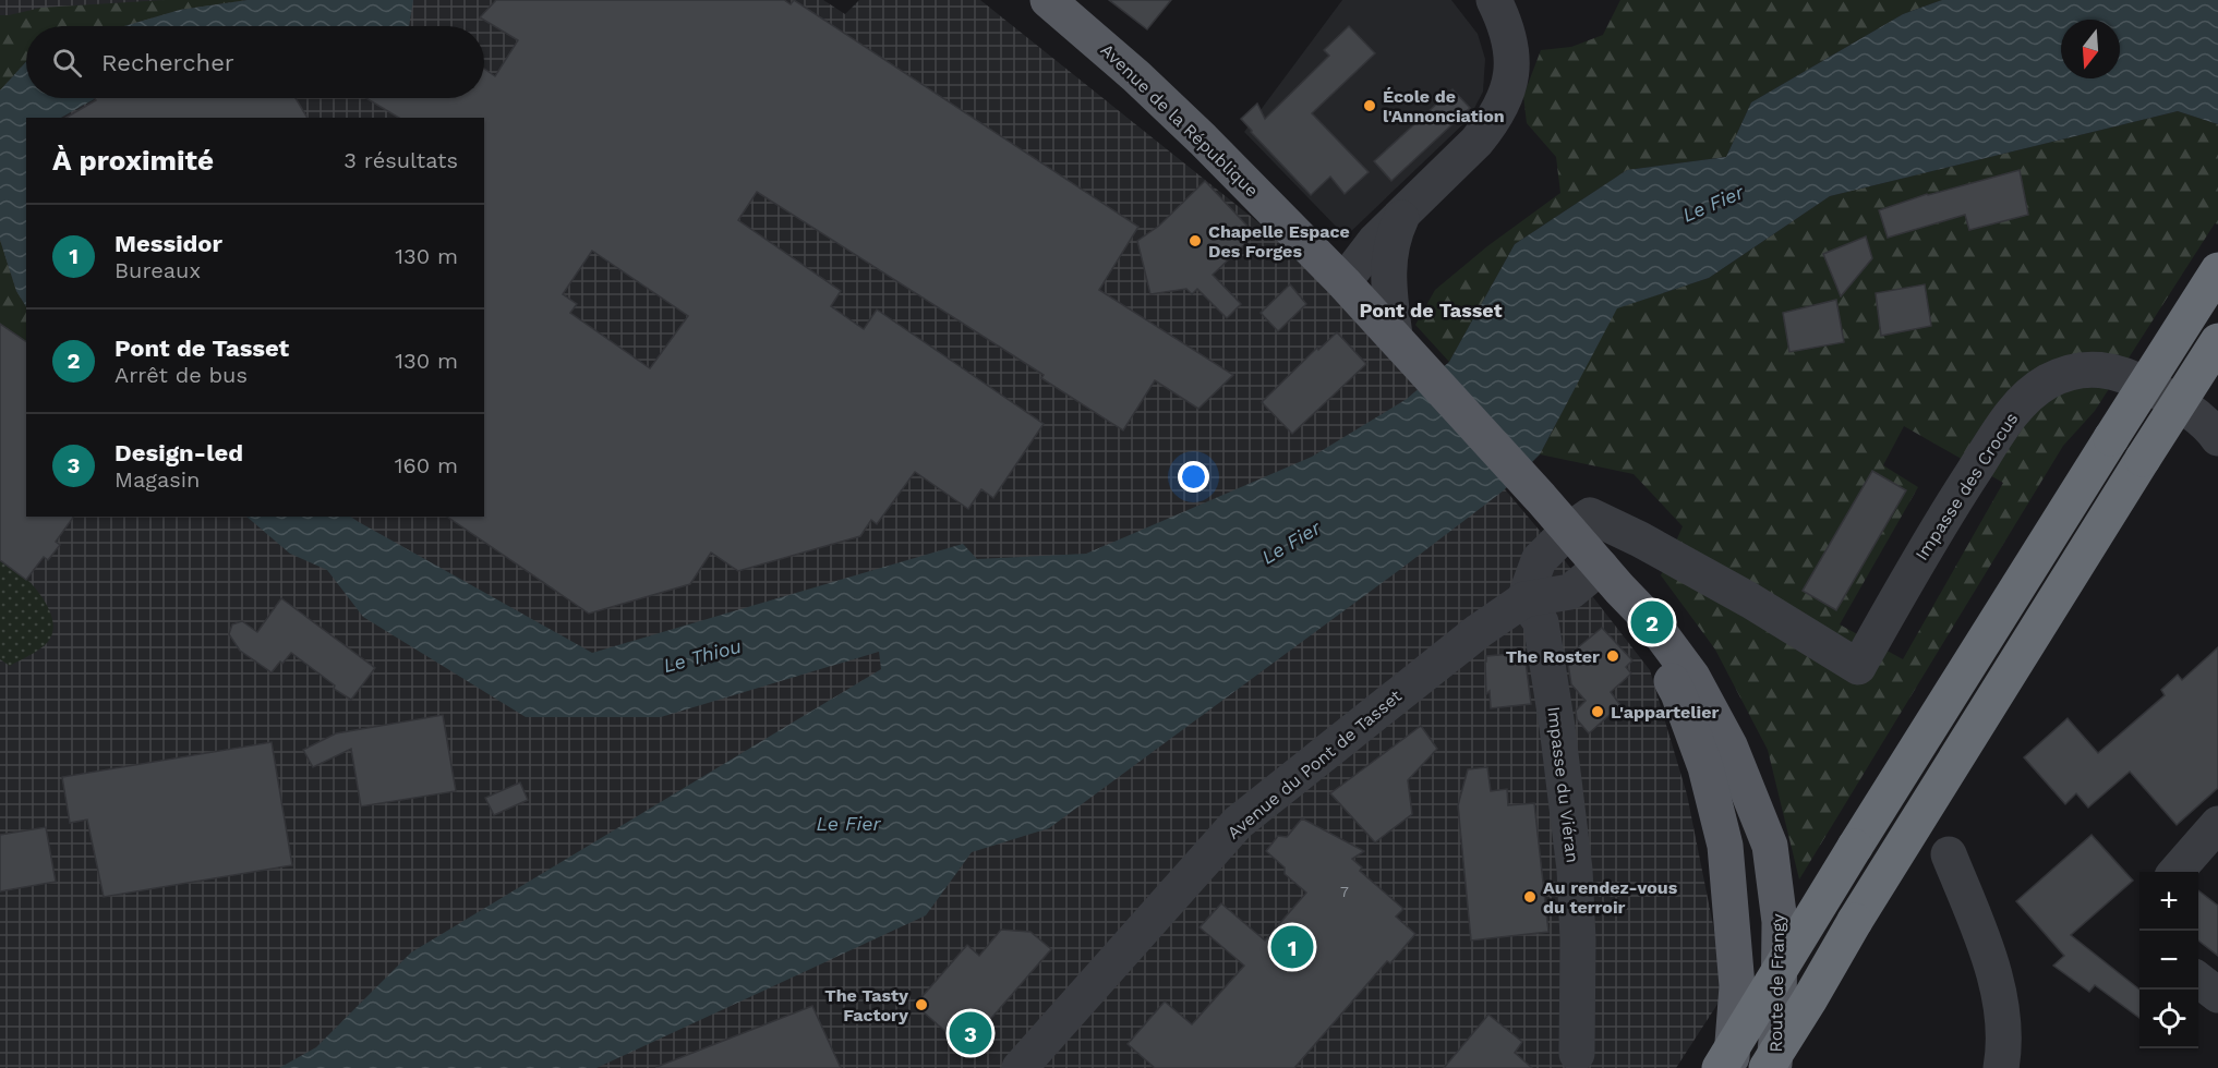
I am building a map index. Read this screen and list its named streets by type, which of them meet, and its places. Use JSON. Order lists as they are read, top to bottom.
{
  "streets": {
    "main road": ["Avenue de la République", "Route de Frangy"],
    "street": ["Impasse des Crocus", "Avenue du Pont de Tasset", "Impasse du Viéran"]
  },
  "crossings": [
    ["Avenue de la République", "Route de Frangy"],
    ["Impasse des Crocus", "Route de Frangy"],
    ["Avenue du Pont de Tasset", "Impasse du Viéran"],
    ["Avenue du Pont de Tasset", "Route de Frangy"]
  ],
  "districts": ["Pont de Tasset"],
  "water": ["Le Fier", "Le Thiou"],
  "places": [
    "École de l'Annonciation",
    "Chapelle Espace Des Forges",
    "The Roster",
    "L'appartelier",
    "Au rendez-vous du terroir",
    "The Tasty Factory"
  ],
  "house_numbers": ["7"],
  "north": "bottom",
  "page": {
    "search": "Rechercher",
    "heading": ["À proximité", "3 résultats"],
    "list": [
      {
        "mark": "1",
        "name": "Messidor",
        "note": "Bureaux",
        "value": "130 m"
      },
      {
        "mark": "2",
        "name": "Pont de Tasset",
        "note": "Arrêt de bus",
        "value": "130 m"
      },
      {
        "mark": "3",
        "name": "Design-led",
        "note": "Magasin",
        "value": "160 m"
      }
    ],
    "pins": ["2", "1", "3"],
    "map_buttons": ["+", "−"]
  }
}
